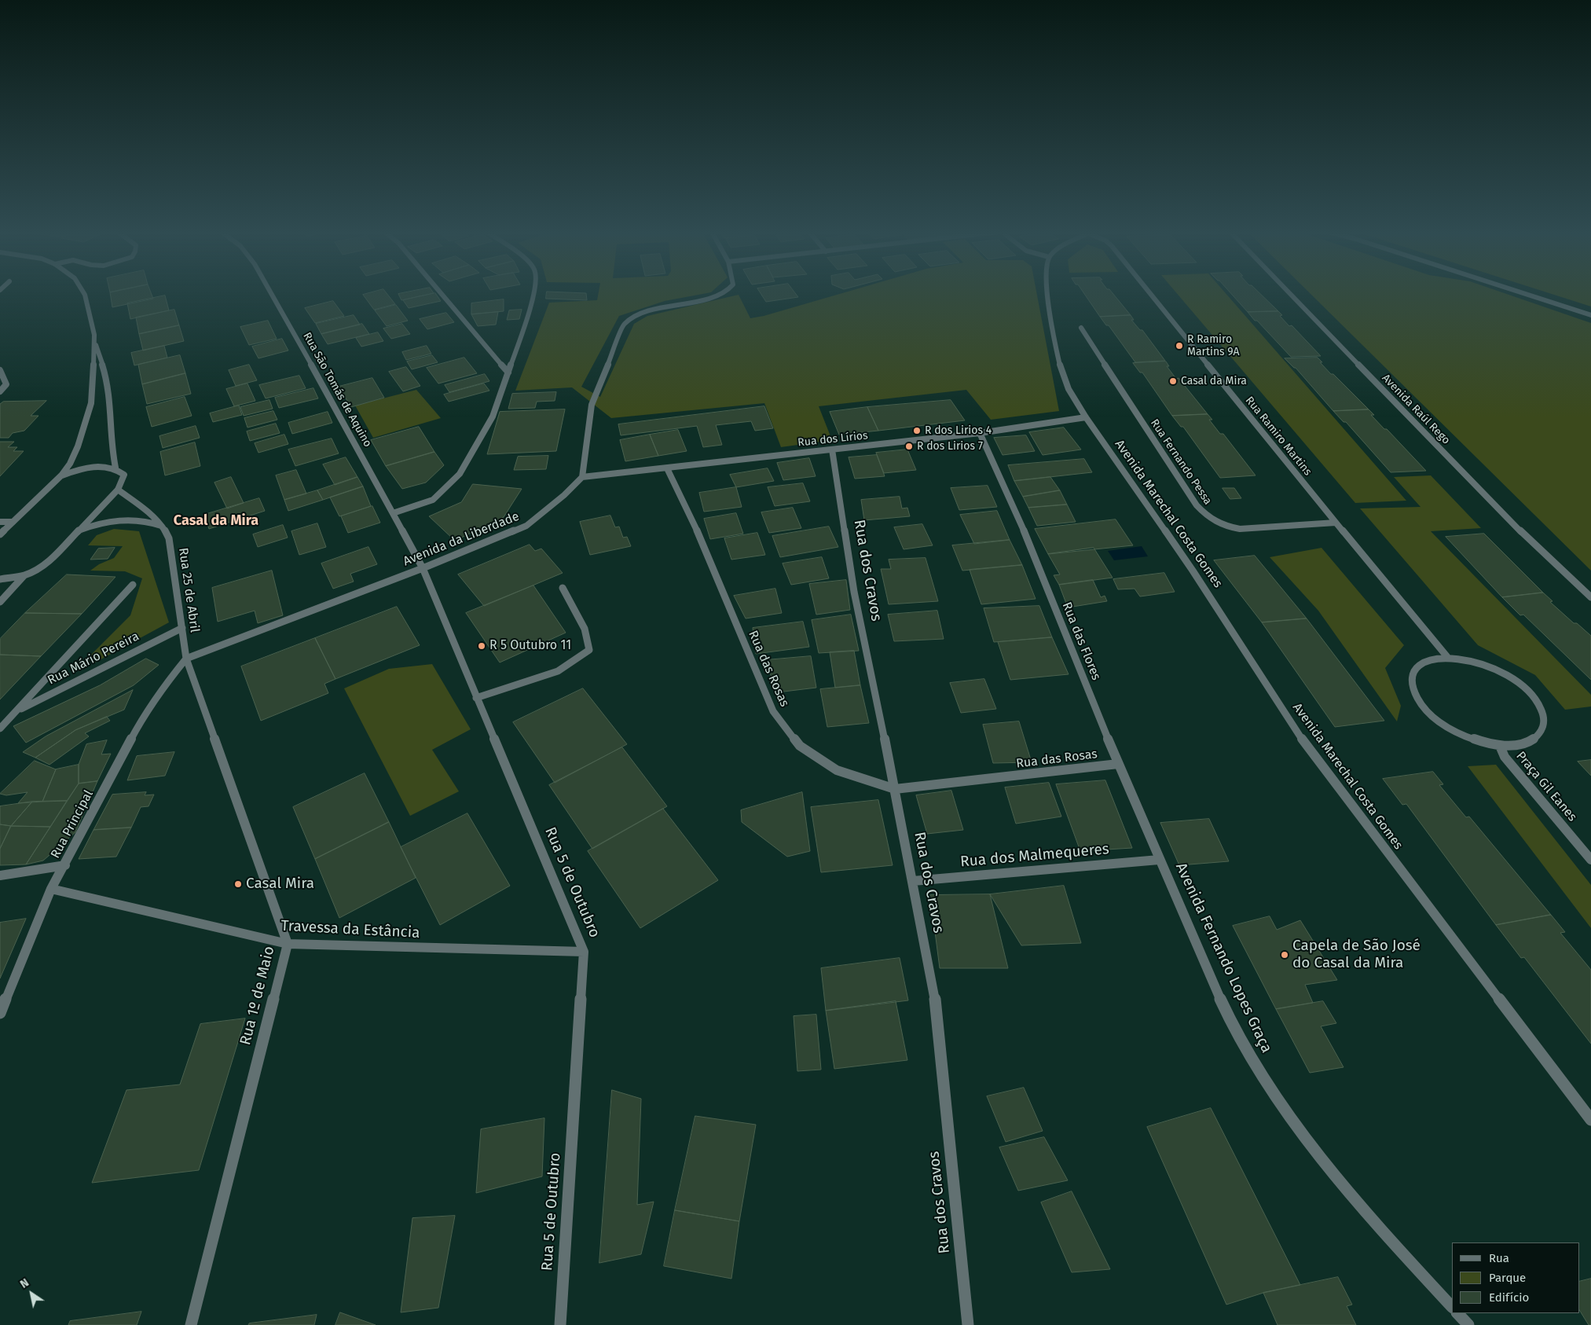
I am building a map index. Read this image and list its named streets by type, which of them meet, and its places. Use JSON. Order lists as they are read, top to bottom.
{
  "streets": {
    "street": [
      "Rua São Tomás de Aquino",
      "Avenida Raúl Rego",
      "Rua Ramiro Martins",
      "Rua dos Lírios",
      "Rua Fernando Pessa",
      "Avenida Marechal Costa Gomes",
      "Avenida da Liberdade",
      "Rua dos Cravos",
      "Rua 25 de Abril",
      "Rua das Flores",
      "Rua Mário Pereira",
      "Rua das Rosas",
      "Praça Gil Eanes",
      "Rua Principal",
      "Rua dos Malmequeres",
      "Rua 5 de Outubro",
      "Travessa da Estância",
      "Avenida Fernando Lopes Graça",
      "Rua 1º de Maio"
    ]
  },
  "crossings": [
    ["Rua São Tomás de Aquino", "Avenida da Liberdade"],
    ["Rua São Tomás de Aquino", "Rua 5 de Outubro"],
    ["Rua Ramiro Martins", "Rua Fernando Pessa"],
    ["Rua Ramiro Martins", "Praça Gil Eanes"],
    ["Rua dos Lírios", "Avenida Marechal Costa Gomes"],
    ["Rua dos Lírios", "Avenida da Liberdade"],
    ["Rua dos Lírios", "Rua dos Cravos"],
    ["Rua dos Lírios", "Rua das Flores"],
    ["Rua dos Lírios", "Rua das Rosas"],
    ["Avenida da Liberdade", "Rua 25 de Abril"],
    ["Avenida da Liberdade", "Rua Principal"],
    ["Avenida da Liberdade", "Rua 5 de Outubro"],
    ["Avenida da Liberdade", "Rua 1º de Maio"],
    ["Rua dos Cravos", "Rua das Rosas"],
    ["Rua dos Cravos", "Rua dos Malmequeres"],
    ["Rua 25 de Abril", "Rua Mário Pereira"],
    ["Rua 25 de Abril", "Rua Principal"],
    ["Rua 25 de Abril", "Rua 1º de Maio"],
    ["Rua das Flores", "Rua das Rosas"],
    ["Rua das Flores", "Rua dos Malmequeres"],
    ["Rua das Flores", "Avenida Fernando Lopes Graça"],
    ["Rua Principal", "Travessa da Estância"],
    ["Rua Principal", "Rua 1º de Maio"],
    ["Rua dos Malmequeres", "Avenida Fernando Lopes Graça"],
    ["Rua 5 de Outubro", "Travessa da Estância"],
    ["Travessa da Estância", "Rua 1º de Maio"]
  ],
  "districts": ["Casal da Mira"],
  "places": [
    "R Ramiro Martins 9A",
    "Casal da Mira",
    "R dos Lirios 4",
    "R dos Lirios 7",
    "R 5 Outubro 11",
    "Casal Mira",
    "Capela de São José do Casal da Mira"
  ],
  "legend": ["Rua", "Parque", "Edifício"],
  "north": "top left"
}
